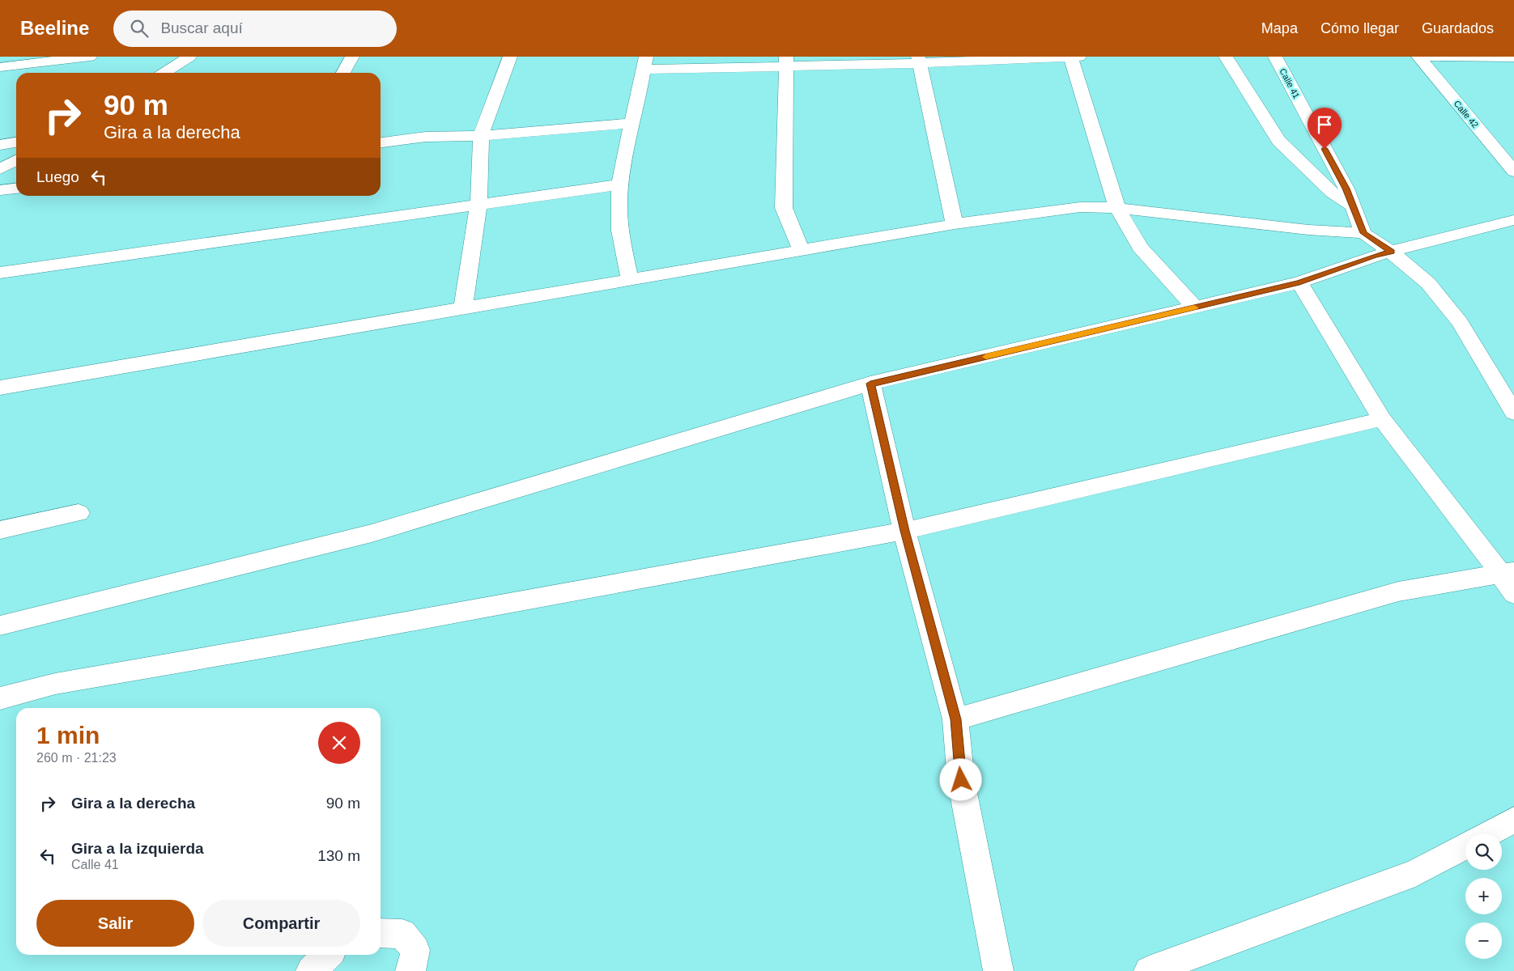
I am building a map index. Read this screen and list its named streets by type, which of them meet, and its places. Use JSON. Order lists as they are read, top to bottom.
{
  "streets": {
    "street": ["Calle 41", "Calle 42"]
  },
  "page": {
    "header": "Beeline",
    "search": "Buscar aquí",
    "nav": ["Mapa", "Cómo llegar", "Guardados"],
    "turn": ["90 m", "Gira a la derecha"],
    "then": "Luego",
    "heading": ["1 min", "260 m · 21:23"],
    "list": [
      {
        "name": "Gira a la derecha",
        "value": "90 m"
      },
      {
        "name": "Gira a la izquierda",
        "note": "Calle 41",
        "value": "130 m"
      }
    ],
    "map_buttons": ["+", "−"],
    "buttons": ["Salir", "Compartir"]
  }
}
